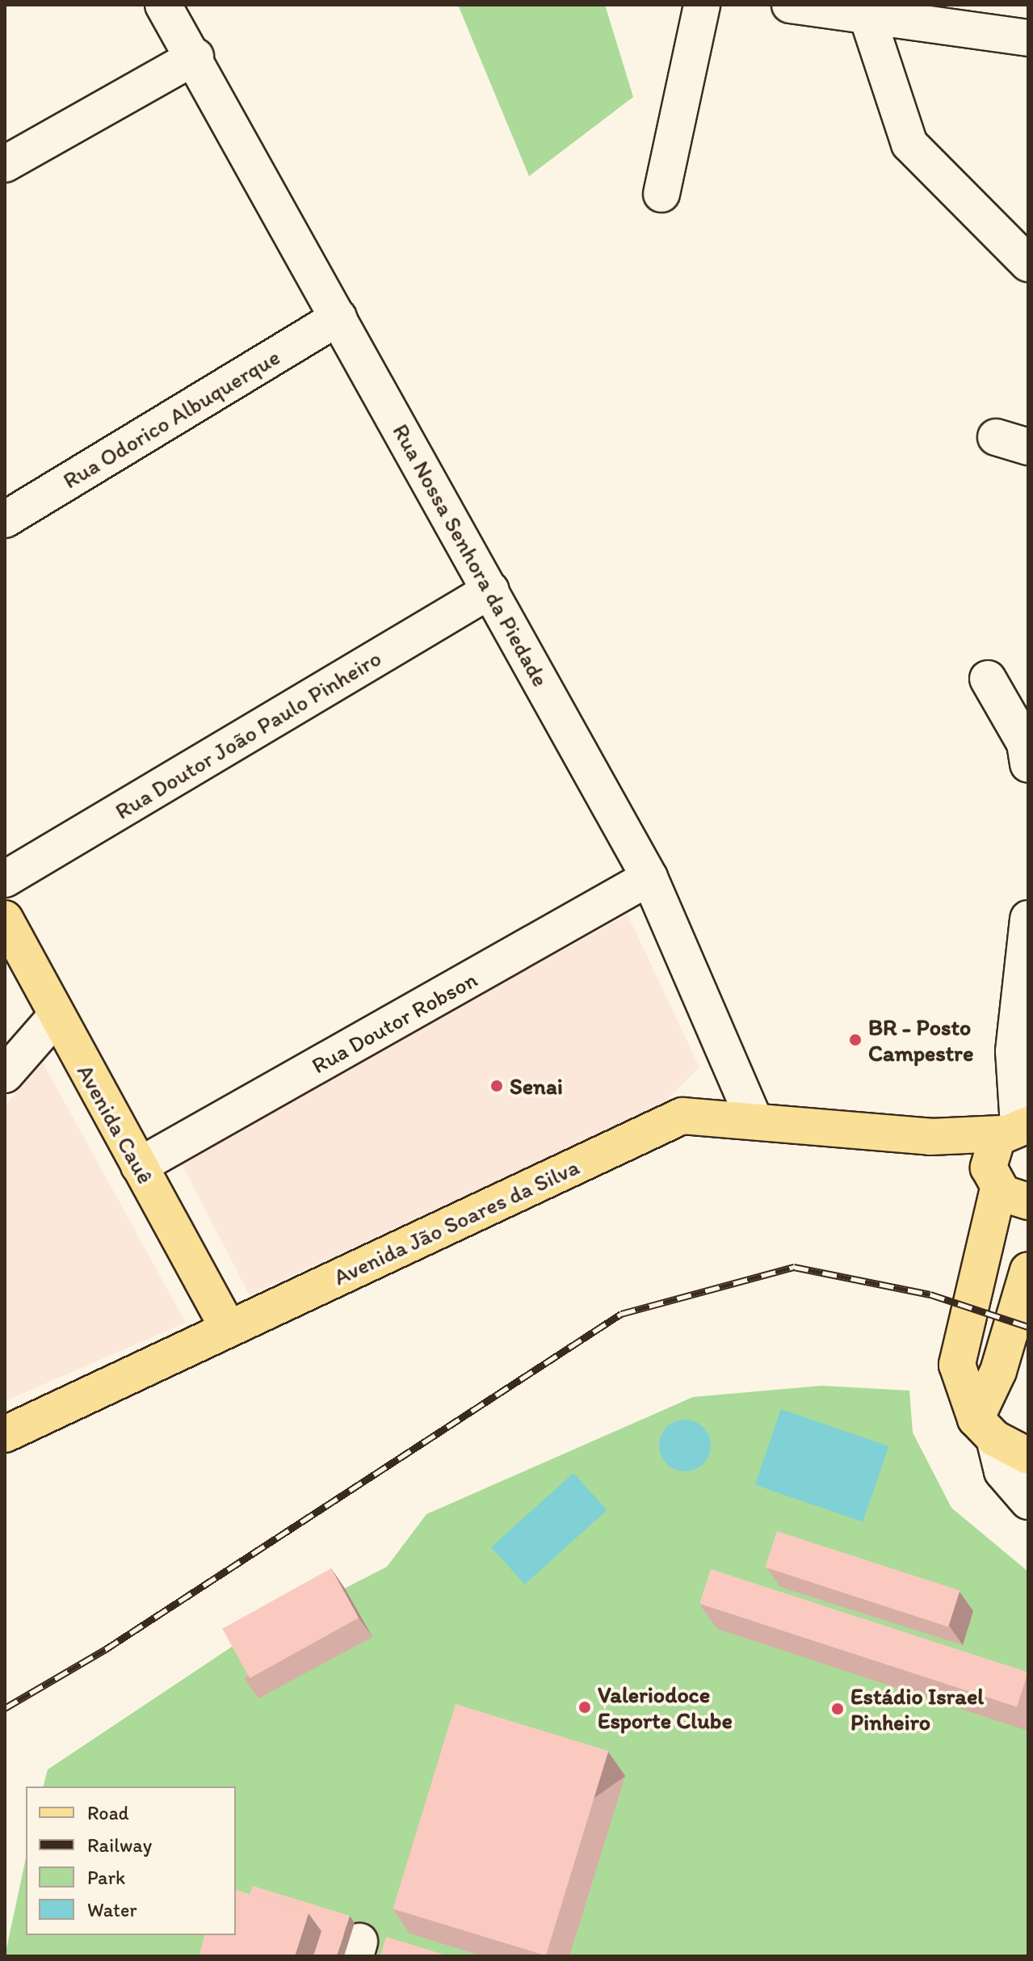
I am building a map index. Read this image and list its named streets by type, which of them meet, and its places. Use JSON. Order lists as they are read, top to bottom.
{
  "streets": {
    "main road": ["Avenida Cauê", "Avenida Jão Soares da Silva"],
    "street": [
      "Rua Odorico Albuquerque",
      "Rua Nossa Senhora da Piedade",
      "Rua Doutor João Paulo Pinheiro",
      "Rua Doutor Robson"
    ]
  },
  "crossings": [
    ["Rua Odorico Albuquerque", "Rua Nossa Senhora da Piedade"],
    ["Rua Nossa Senhora da Piedade", "Rua Doutor João Paulo Pinheiro"],
    ["Rua Nossa Senhora da Piedade", "Rua Doutor Robson"],
    ["Rua Nossa Senhora da Piedade", "Avenida Jão Soares da Silva"],
    ["Rua Doutor Robson", "Avenida Cauê"],
    ["Avenida Cauê", "Avenida Jão Soares da Silva"]
  ],
  "places": [
    "BR - Posto Campestre",
    "Senai",
    "Valeriodoce Esporte Clube",
    "Estádio Israel Pinheiro"
  ],
  "legend": [
    "Road",
    "Railway",
    "Park",
    "Water"
  ]
}
